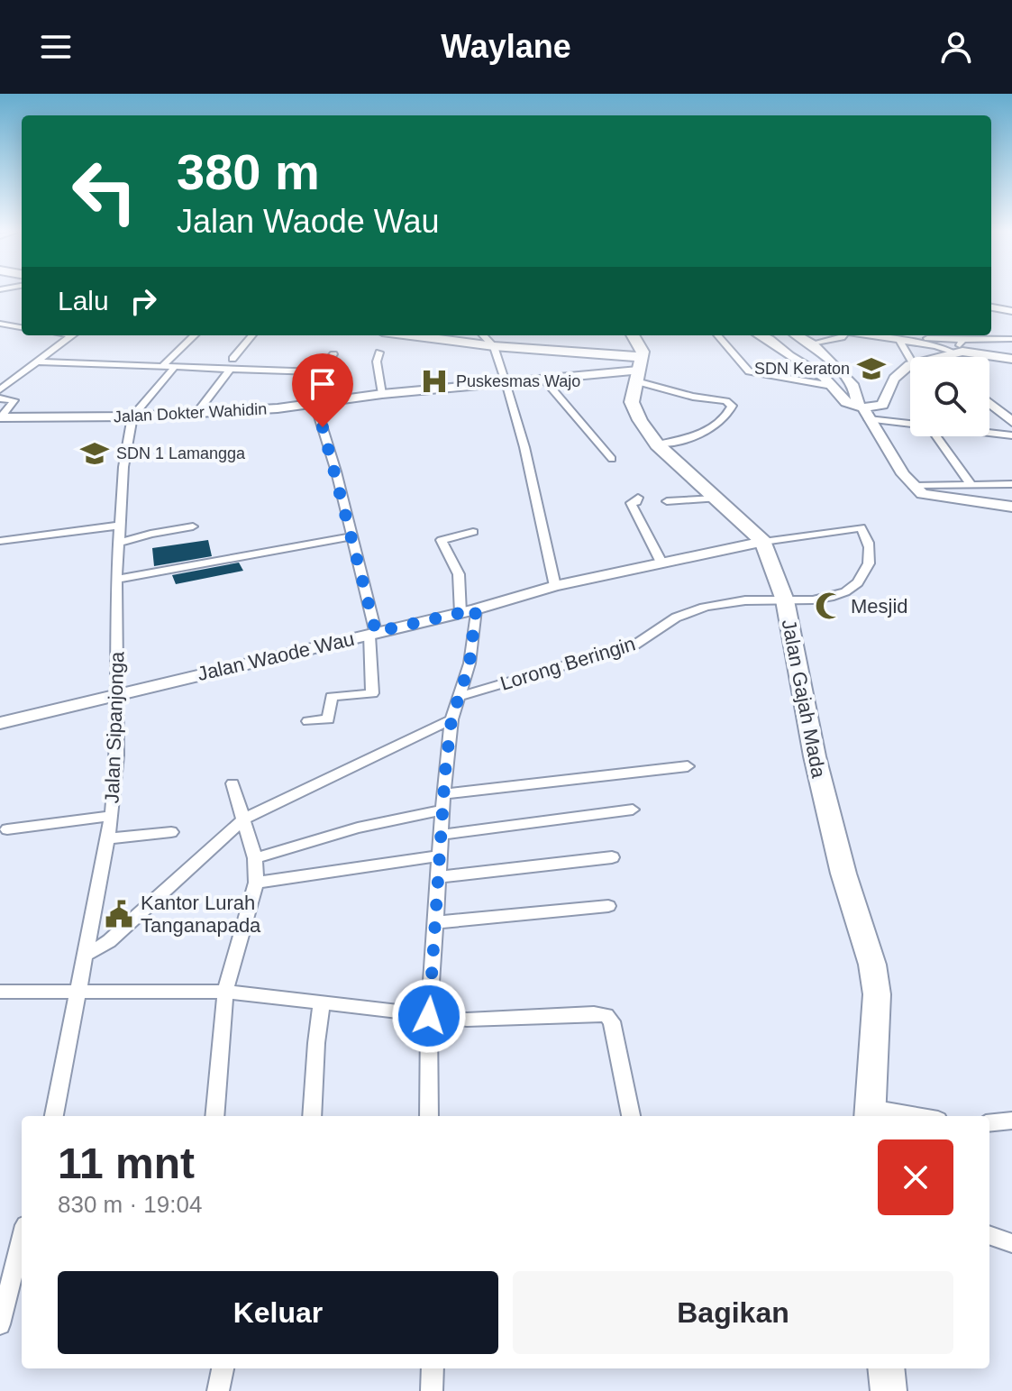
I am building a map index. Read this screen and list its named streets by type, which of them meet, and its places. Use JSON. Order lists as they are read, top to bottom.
{
  "streets": {
    "highway": ["Jalan Gajah Mada"],
    "street": [
      "Jalan Dokter Wahidin",
      "Jalan Waode Wau",
      "Lorong Beringin",
      "Jalan Sipanjonga"
    ]
  },
  "crossings": [
    ["Jalan Dokter Wahidin", "Jalan Gajah Mada"],
    ["Jalan Dokter Wahidin", "Jalan Sipanjonga"],
    ["Jalan Waode Wau", "Lorong Beringin"],
    ["Jalan Waode Wau", "Jalan Gajah Mada"],
    ["Jalan Waode Wau", "Jalan Sipanjonga"],
    ["Lorong Beringin", "Jalan Gajah Mada"]
  ],
  "places": {
    "school or university": ["SDN Keraton", "SDN 1 Lamangga"],
    "hospital": ["Puskesmas Wajo"],
    "mosque": ["Mesjid"],
    "public building": ["Kantor Lurah Tanganapada"]
  },
  "page": {
    "header": "Waylane",
    "turn": ["380 m", "Jalan Waode Wau"],
    "then": "Lalu",
    "heading": ["11 mnt", "830 m · 19:04"],
    "buttons": ["Keluar", "Bagikan"]
  }
}
